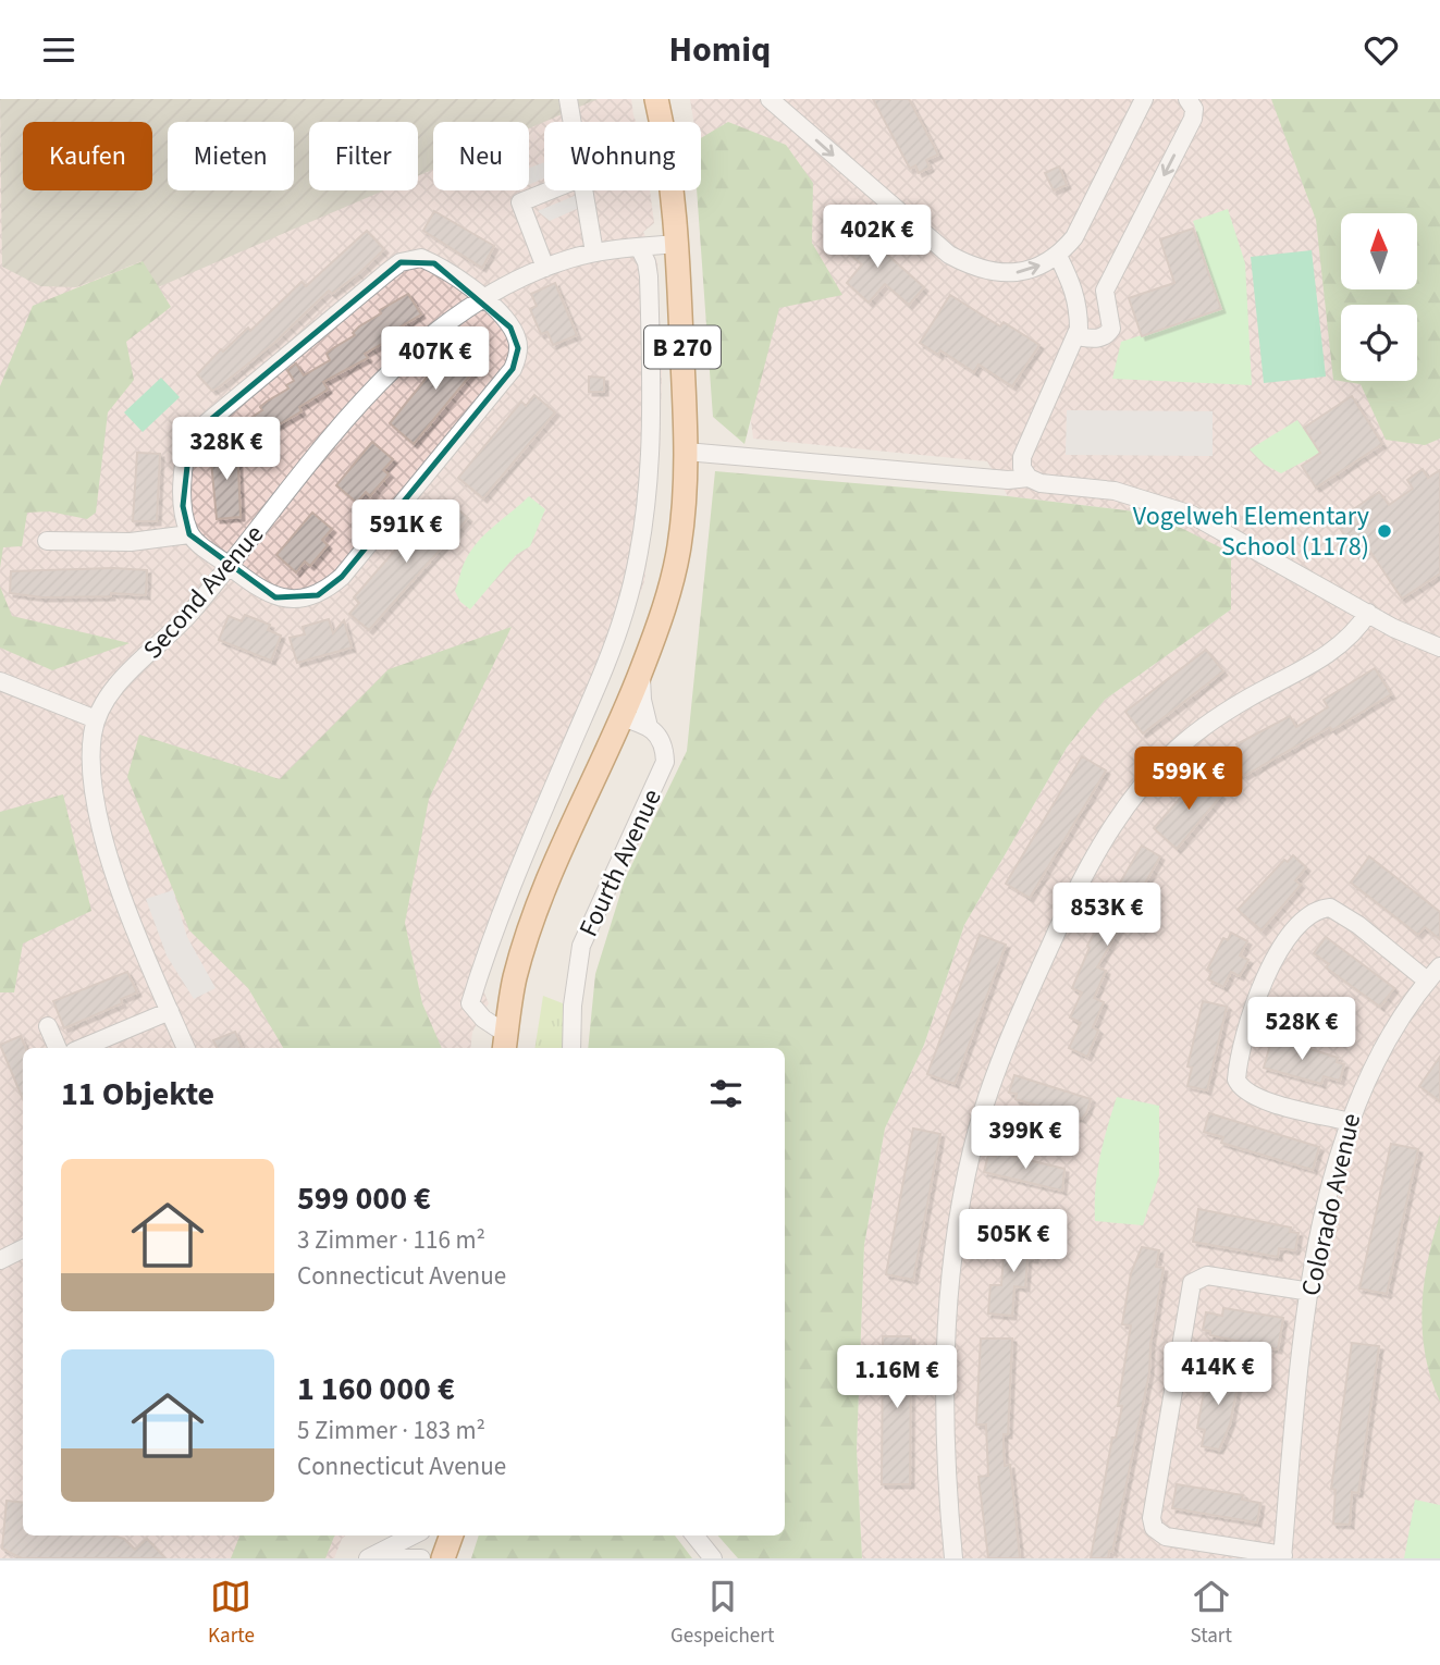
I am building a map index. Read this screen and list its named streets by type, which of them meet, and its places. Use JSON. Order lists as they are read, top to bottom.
{
  "streets": {
    "main road": ["B 270"],
    "street": ["Second Avenue", "Fourth Avenue", "Colorado Avenue"]
  },
  "crossings": [
    ["B 270", "Second Avenue"],
    ["B 270", "Fourth Avenue"]
  ],
  "places": ["Vogelweh Elementary School (1178)"],
  "north": "top",
  "page": {
    "header": "Homiq",
    "chip": [
      "Kaufen",
      "Mieten",
      "Filter",
      "Neu",
      "Wohnung"
    ],
    "price": [
      "402K €",
      "407K €",
      "328K €",
      "591K €",
      "599K €",
      "853K €",
      "528K €",
      "399K €",
      "505K €",
      "414K €",
      "1.16M €"
    ],
    "heading": "11 Objekte",
    "list": [
      {
        "name": "599 000 €",
        "note": "3 Zimmer · 116 m² · Connecticut Avenue"
      },
      {
        "name": "1 160 000 €",
        "note": "5 Zimmer · 183 m² · Connecticut Avenue"
      }
    ],
    "tabs": ["Karte", "Gespeichert", "Start"]
  }
}
